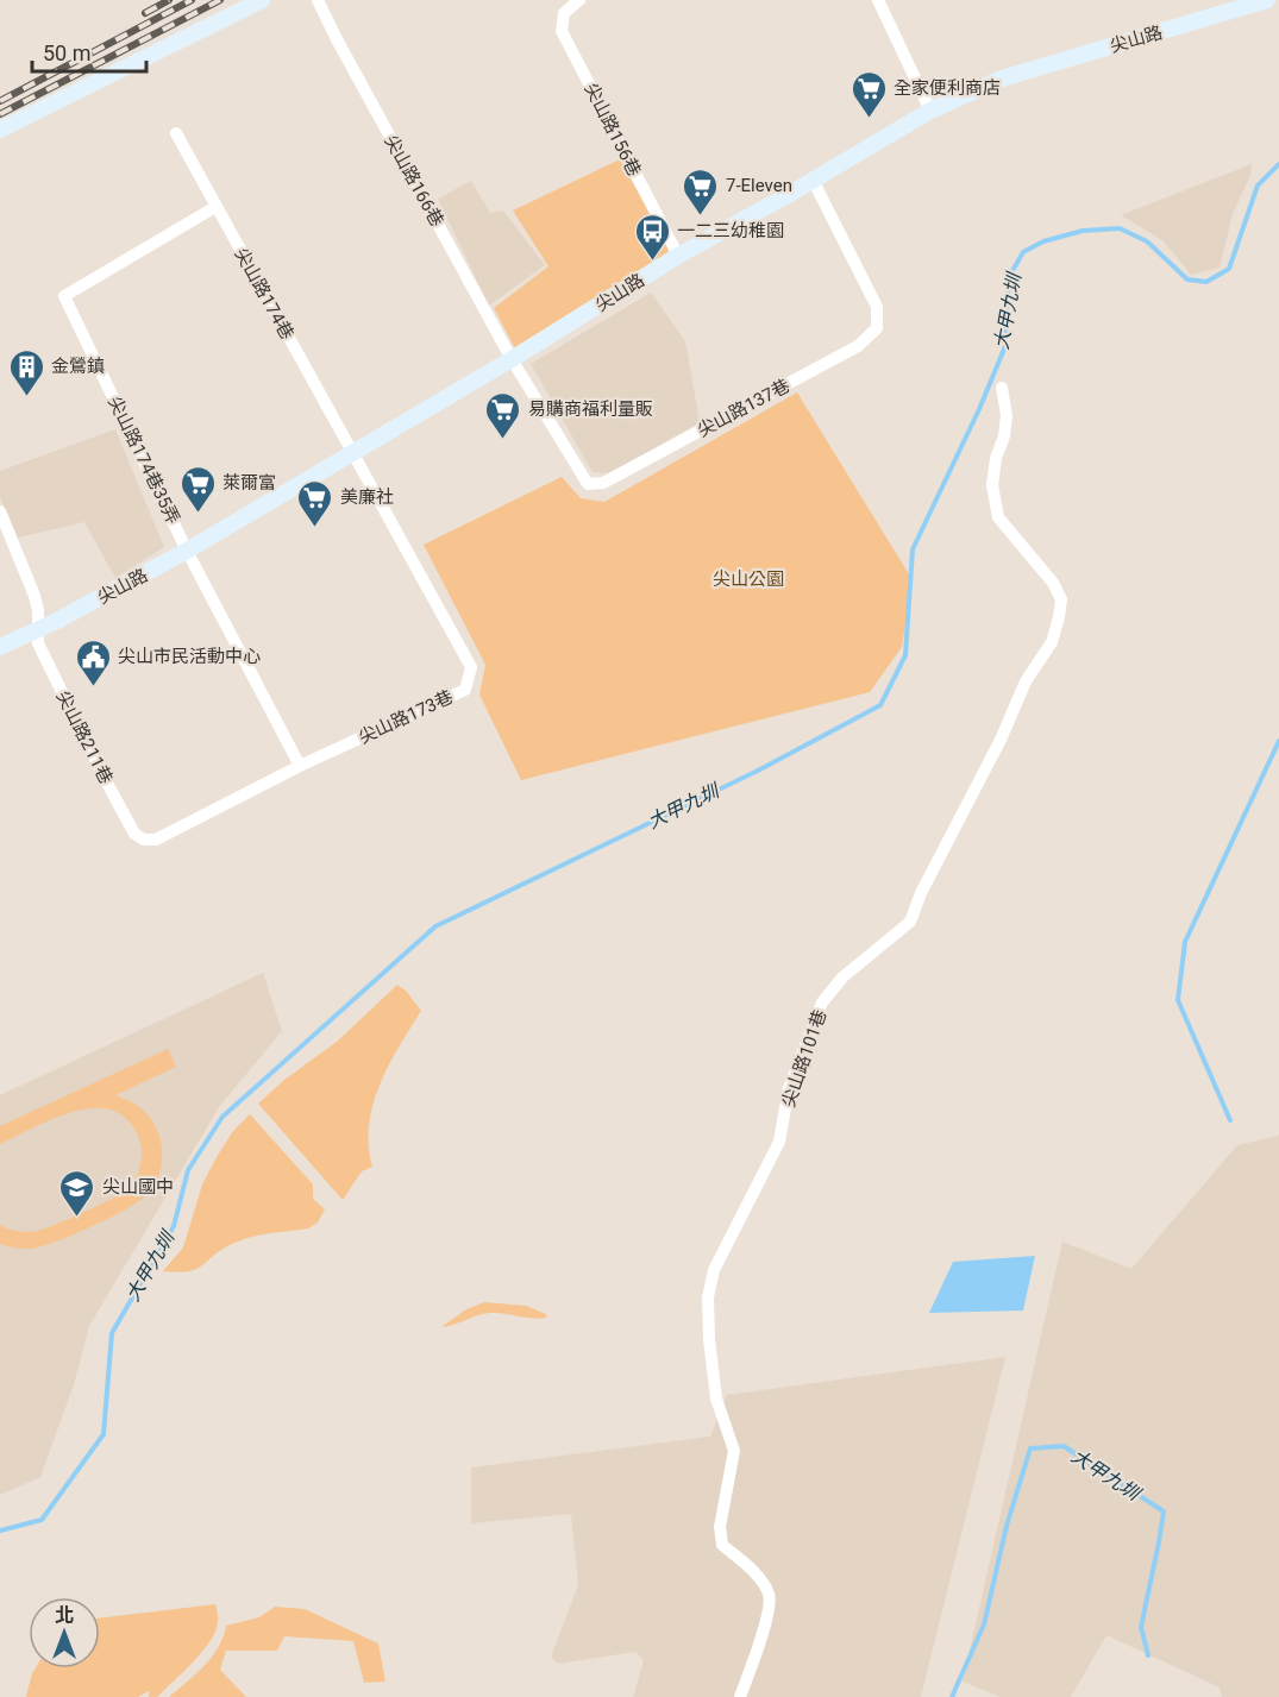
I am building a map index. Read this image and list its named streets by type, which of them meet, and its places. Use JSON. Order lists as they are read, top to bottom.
{
  "streets": {
    "street": [
      "尖山路",
      "尖山路156巷",
      "尖山路166巷",
      "尖山路174巷",
      "尖山路137巷",
      "尖山路174巷35弄",
      "尖山路173巷",
      "尖山路211巷",
      "尖山路101巷"
    ]
  },
  "crossings": [
    ["尖山路", "尖山路156巷"],
    ["尖山路", "尖山路166巷"],
    ["尖山路", "尖山路174巷"],
    ["尖山路", "尖山路137巷"],
    ["尖山路", "尖山路174巷35弄"],
    ["尖山路", "尖山路173巷"],
    ["尖山路", "尖山路211巷"],
    ["尖山路166巷", "尖山路137巷"],
    ["尖山路174巷", "尖山路174巷35弄"],
    ["尖山路174巷", "尖山路173巷"],
    ["尖山路173巷", "尖山路211巷"]
  ],
  "water": ["大甲九圳"],
  "parks": ["尖山公園"],
  "places": {
    "supermarket": [
      "全家便利商店",
      "7-Eleven",
      "易購商福利量販",
      "萊爾富",
      "美廉社"
    ],
    "bus stop": ["一二三幼稚園"],
    "building": ["金鶯鎮"],
    "public building": ["尖山市民活動中心"],
    "school or university": ["尖山國中"]
  },
  "scale_bar": "50 m",
  "north": "top"
}
